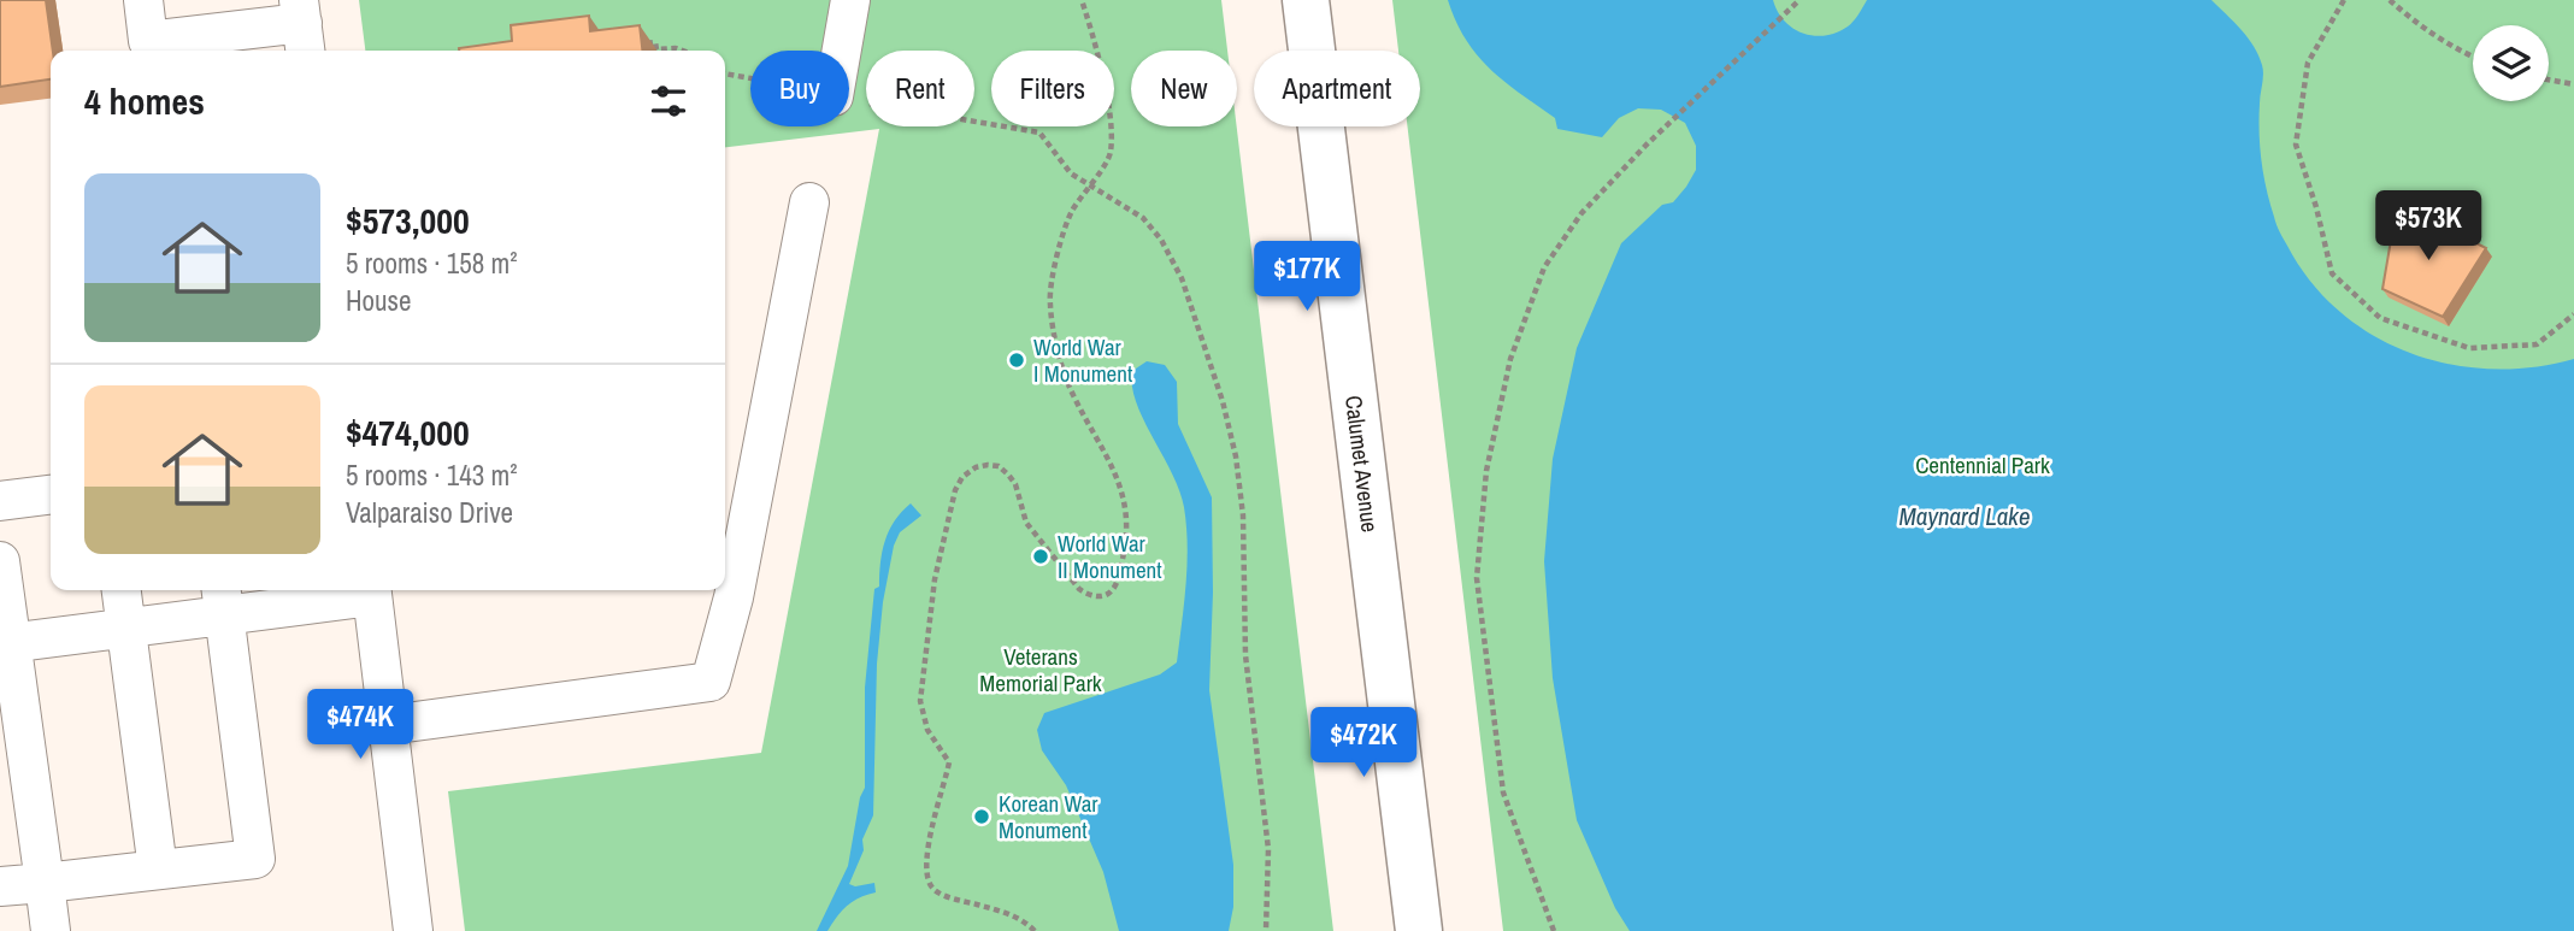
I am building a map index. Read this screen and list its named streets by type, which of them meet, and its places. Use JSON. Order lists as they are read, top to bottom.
{
  "streets": {
    "main road": ["Calumet Avenue"]
  },
  "water": ["Maynard Lake"],
  "parks": ["Centennial Park", "Veterans Memorial Park"],
  "places": ["World War I Monument", "World War II Monument", "Korean War Monument"],
  "page": {
    "chip": [
      "Buy",
      "Rent",
      "Filters",
      "New",
      "Apartment"
    ],
    "heading": "4 homes",
    "list": [
      {
        "name": "$573,000",
        "note": "5 rooms · 158 m² · House"
      },
      {
        "name": "$474,000",
        "note": "5 rooms · 143 m² · Valparaiso Drive"
      }
    ],
    "price": [
      "$573K",
      "$177K",
      "$474K",
      "$472K"
    ]
  }
}
